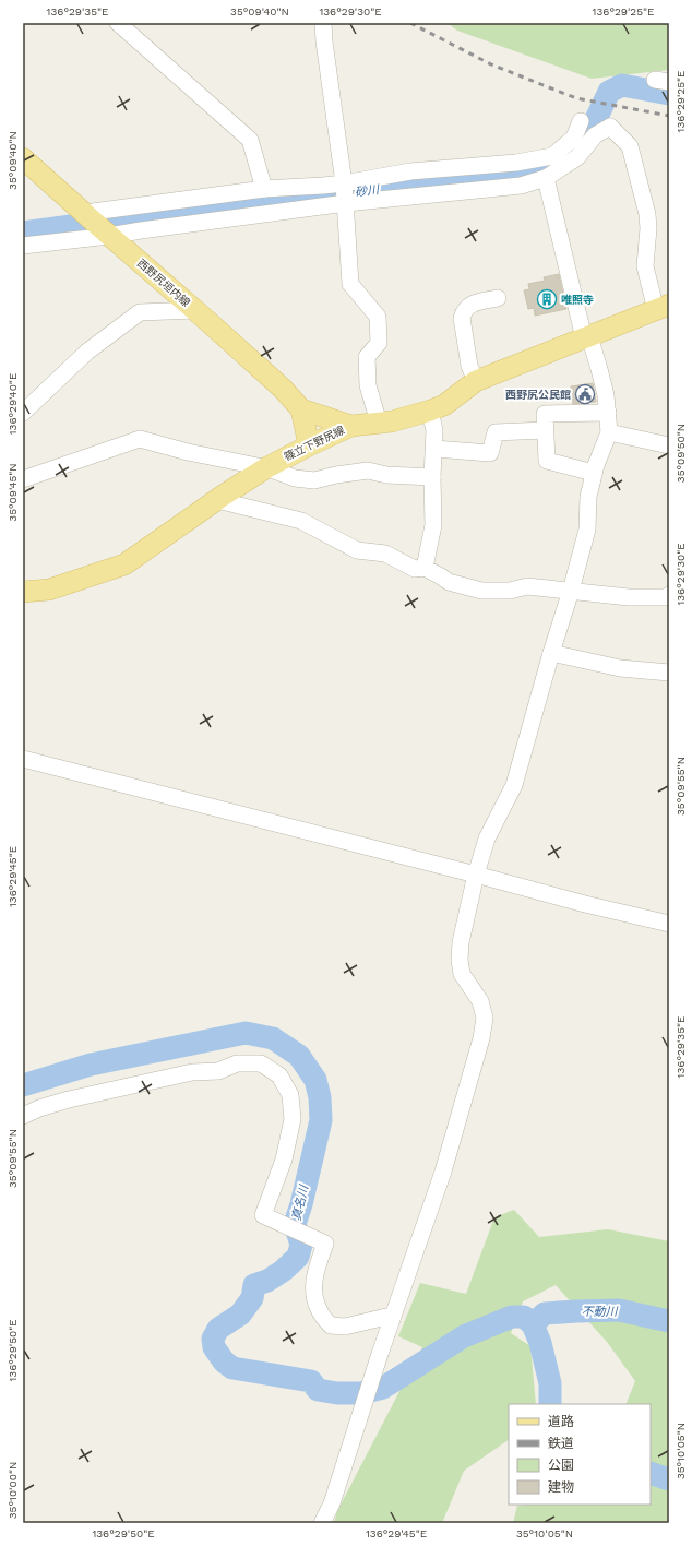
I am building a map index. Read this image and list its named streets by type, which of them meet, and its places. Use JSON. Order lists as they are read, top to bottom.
{
  "streets": {
    "main road": ["西野尻垣内線", "篠立下野尻線"]
  },
  "water": ["砂川", "真名川", "不動川"],
  "places": {
    "building": ["唯照寺"],
    "public building": ["西野尻公民館"]
  },
  "legend": [
    "道路",
    "鉄道",
    "公園",
    "建物"
  ],
  "coordinates": [
    "136°29'35\"E",
    "35°09'40\"N",
    "136°29'30\"E",
    "136°29'25\"E",
    "136°29'40\"E",
    "35°09'50\"N",
    "35°09'45\"N",
    "35°09'55\"N",
    "136°29'45\"E",
    "136°29'50\"E",
    "35°10'05\"N",
    "35°10'00\"N"
  ]
}
